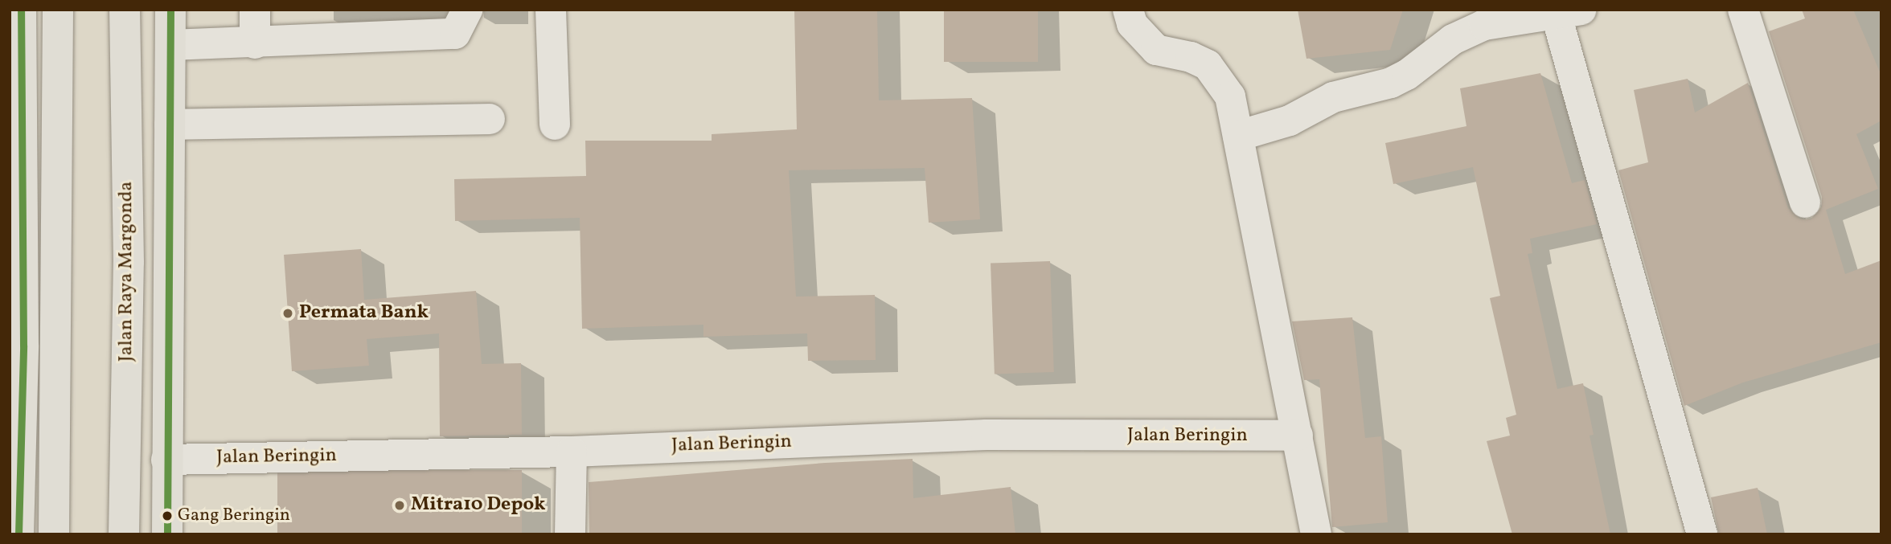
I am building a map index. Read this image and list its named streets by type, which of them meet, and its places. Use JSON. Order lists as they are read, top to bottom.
{
  "streets": {
    "highway": ["Jalan Raya Margonda"],
    "street": ["Jalan Beringin"]
  },
  "crossings": [
    ["Jalan Raya Margonda", "Jalan Beringin"]
  ],
  "places": ["Permata Bank", "Mitra10 Depok", "Gang Beringin"]
}
